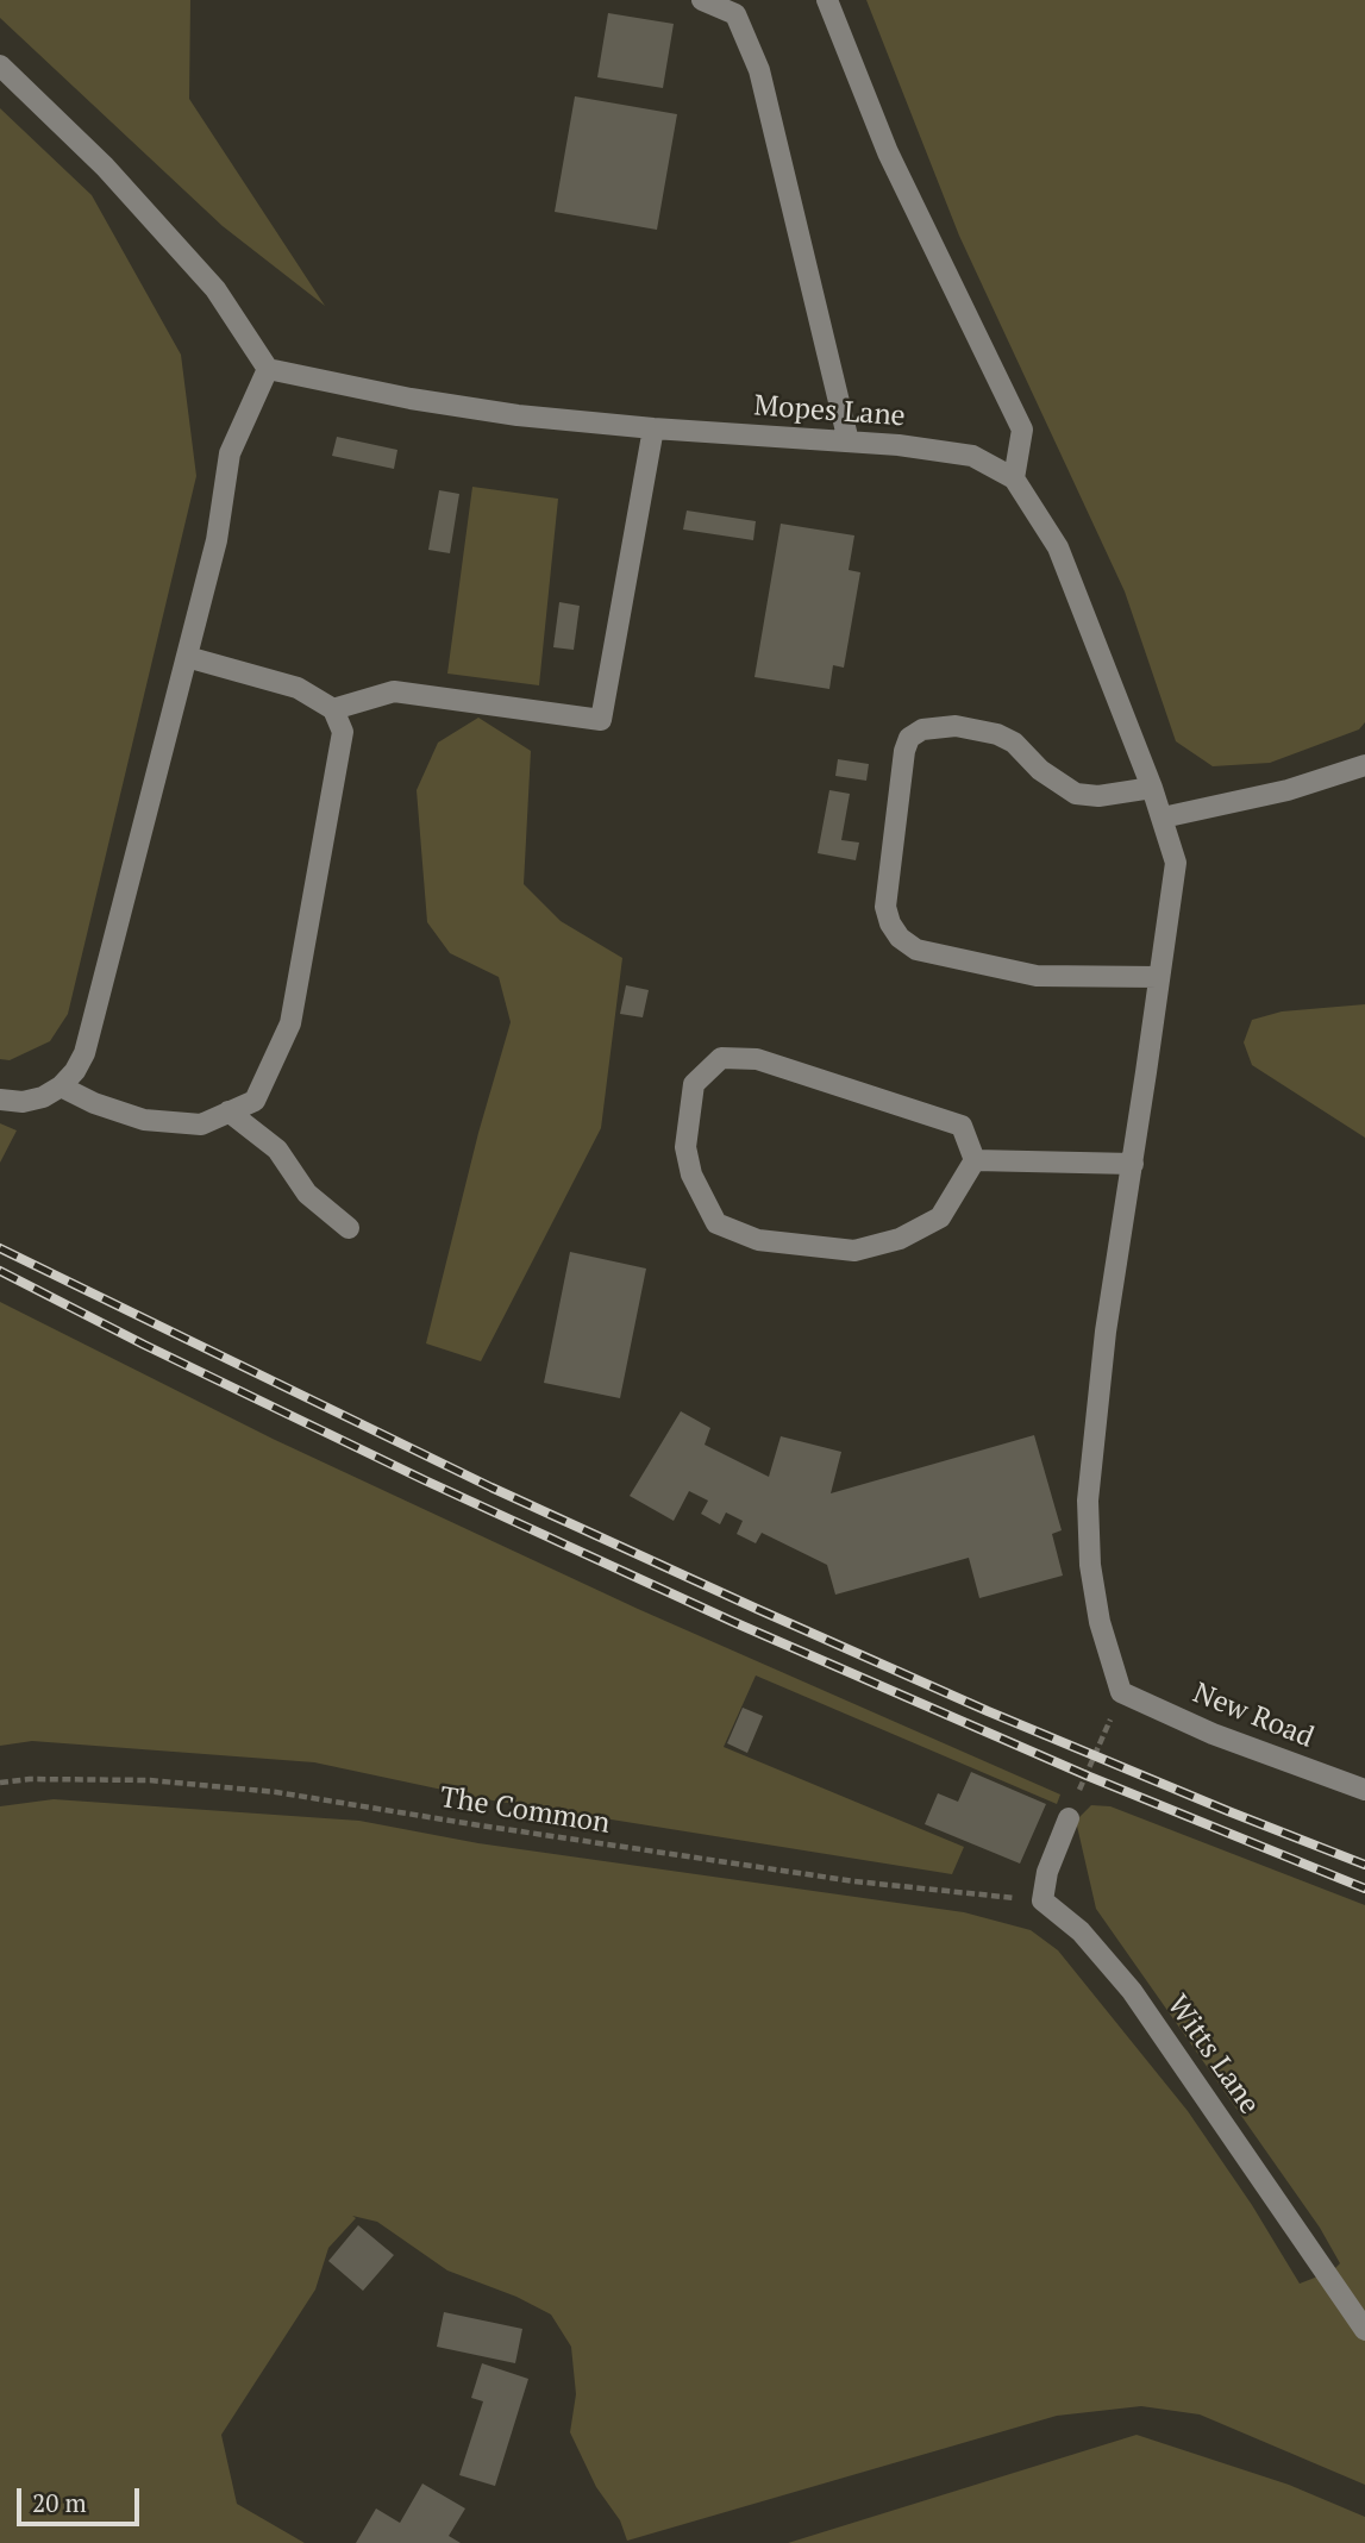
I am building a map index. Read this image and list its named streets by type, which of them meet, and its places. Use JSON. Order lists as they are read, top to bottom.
{
  "streets": {
    "street": ["Mopes Lane", "New Road", "Witts Lane"],
    "path": ["The Common"]
  },
  "crossings": [
    ["Mopes Lane", "New Road"],
    ["The Common", "Witts Lane"]
  ],
  "scale_bar": "20 m"
}
